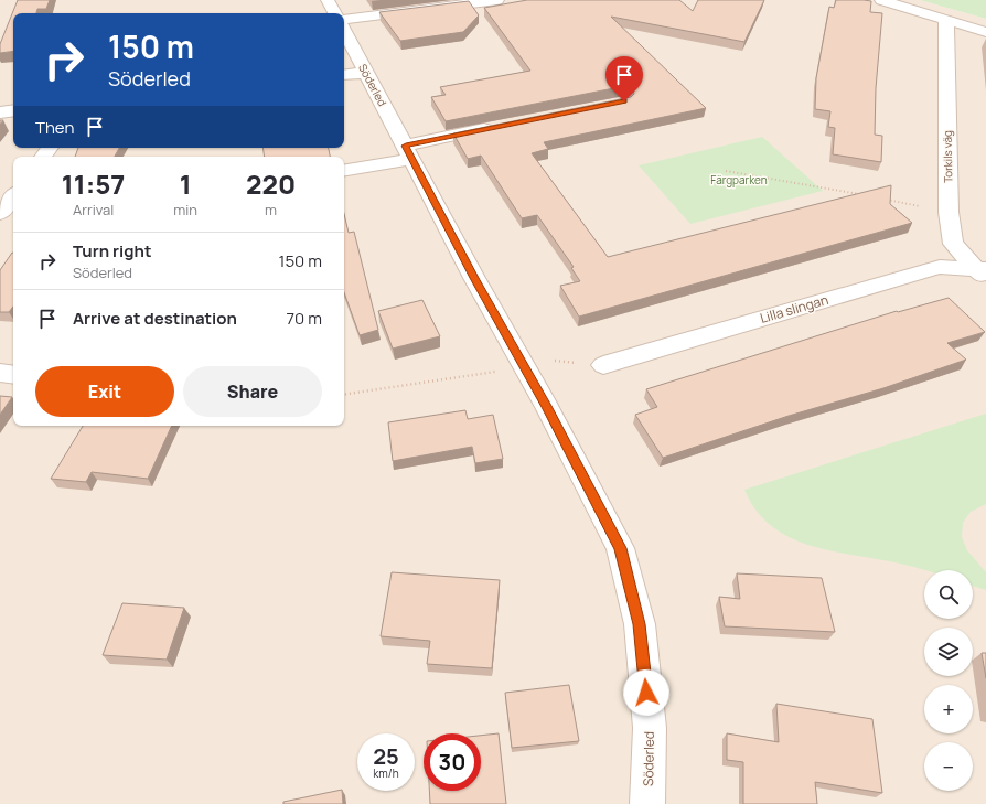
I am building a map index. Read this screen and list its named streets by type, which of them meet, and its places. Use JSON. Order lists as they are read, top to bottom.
{
  "streets": {
    "street": ["Söderled", "Torkils väg", "Lilla slingan"]
  },
  "crossings": [
    ["Torkils väg", "Lilla slingan"]
  ],
  "parks": ["Färgparken"],
  "page": {
    "turn": ["150 m", "Söderled"],
    "then": "Then",
    "eta": [
      "11:57",
      "Arrival",
      "1",
      "min",
      "220",
      "m"
    ],
    "list": [
      {
        "name": "Turn right",
        "note": "Söderled",
        "value": "150 m"
      },
      {
        "name": "Arrive at destination",
        "value": "70 m"
      }
    ],
    "buttons": ["Exit", "Share"],
    "map_buttons": ["+", "−"],
    "speed": "25 km/h",
    "limit": "30"
  }
}
